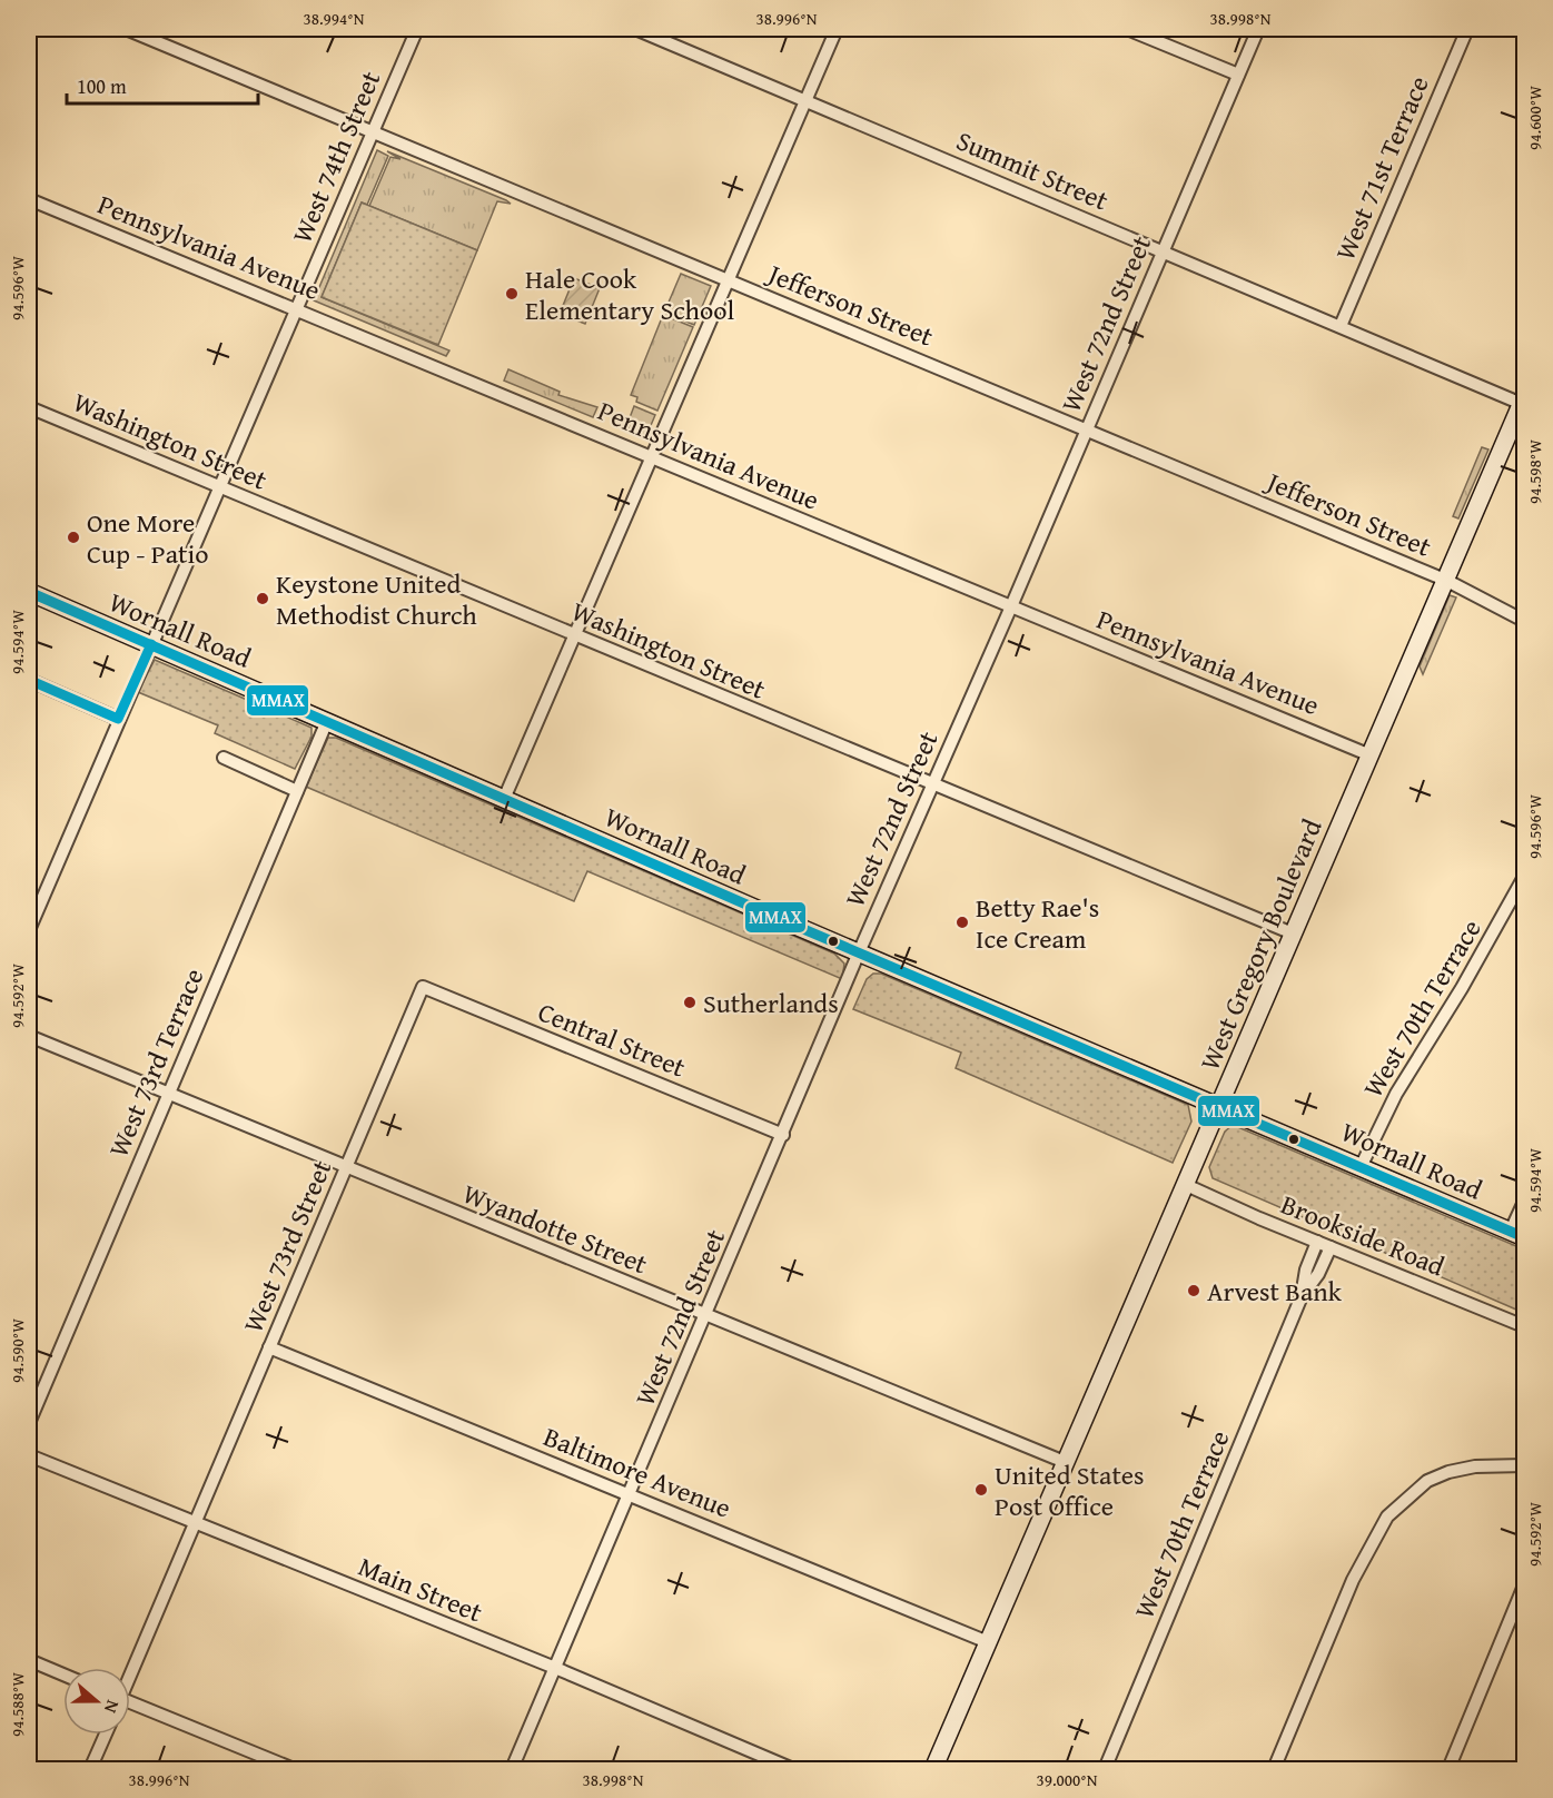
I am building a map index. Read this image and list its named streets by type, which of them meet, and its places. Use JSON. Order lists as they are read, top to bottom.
{
  "streets": {
    "main road": ["Wornall Road", "West Gregory Boulevard"],
    "street": [
      "West 74th Street",
      "West 71st Terrace",
      "Summit Street",
      "Pennsylvania Avenue",
      "Jefferson Street",
      "West 72nd Street",
      "Washington Street",
      "West 70th Terrace",
      "Central Street",
      "West 73rd Terrace",
      "Wyandotte Street",
      "Brookside Road",
      "West 73rd Street",
      "Baltimore Avenue",
      "Main Street"
    ]
  },
  "crossings": [
    ["West 74th Street", "Pennsylvania Avenue"],
    ["West 74th Street", "Jefferson Street"],
    ["West 74th Street", "Washington Street"],
    ["West 74th Street", "Wornall Road"],
    ["West 71st Terrace", "Summit Street"],
    ["Summit Street", "West 72nd Street"],
    ["Summit Street", "West Gregory Boulevard"],
    ["Pennsylvania Avenue", "West 72nd Street"],
    ["Pennsylvania Avenue", "West Gregory Boulevard"],
    ["Jefferson Street", "West 72nd Street"],
    ["Jefferson Street", "West Gregory Boulevard"],
    ["West 72nd Street", "Washington Street"],
    ["West 72nd Street", "Wornall Road"],
    ["West 72nd Street", "Central Street"],
    ["West 72nd Street", "Wyandotte Street"],
    ["West 72nd Street", "Baltimore Avenue"],
    ["West 72nd Street", "Main Street"],
    ["Washington Street", "West Gregory Boulevard"],
    ["Wornall Road", "West Gregory Boulevard"],
    ["Wornall Road", "West 70th Terrace"],
    ["Wornall Road", "West 73rd Terrace"],
    ["West Gregory Boulevard", "Wyandotte Street"],
    ["West Gregory Boulevard", "Brookside Road"],
    ["West Gregory Boulevard", "Baltimore Avenue"],
    ["West 70th Terrace", "Brookside Road"],
    ["Central Street", "West 73rd Street"],
    ["West 73rd Terrace", "Wyandotte Street"],
    ["Wyandotte Street", "West 73rd Street"],
    ["West 73rd Street", "Baltimore Avenue"],
    ["West 73rd Street", "Main Street"]
  ],
  "places": [
    "Hale Cook Elementary School",
    "One More Cup - Patio",
    "Keystone United Methodist Church",
    "Betty Rae's Ice Cream",
    "Sutherlands",
    "Arvest Bank",
    "United States Post Office"
  ],
  "lines": ["transit line MMAX"],
  "scale_bar": "100 m",
  "north": "right",
  "coordinates": [
    "38.994°N",
    "38.996°N",
    "38.998°N",
    "94.600°W",
    "94.596°W",
    "94.598°W",
    "94.594°W",
    "94.592°W",
    "94.590°W",
    "94.588°W",
    "39.000°N"
  ]
}
